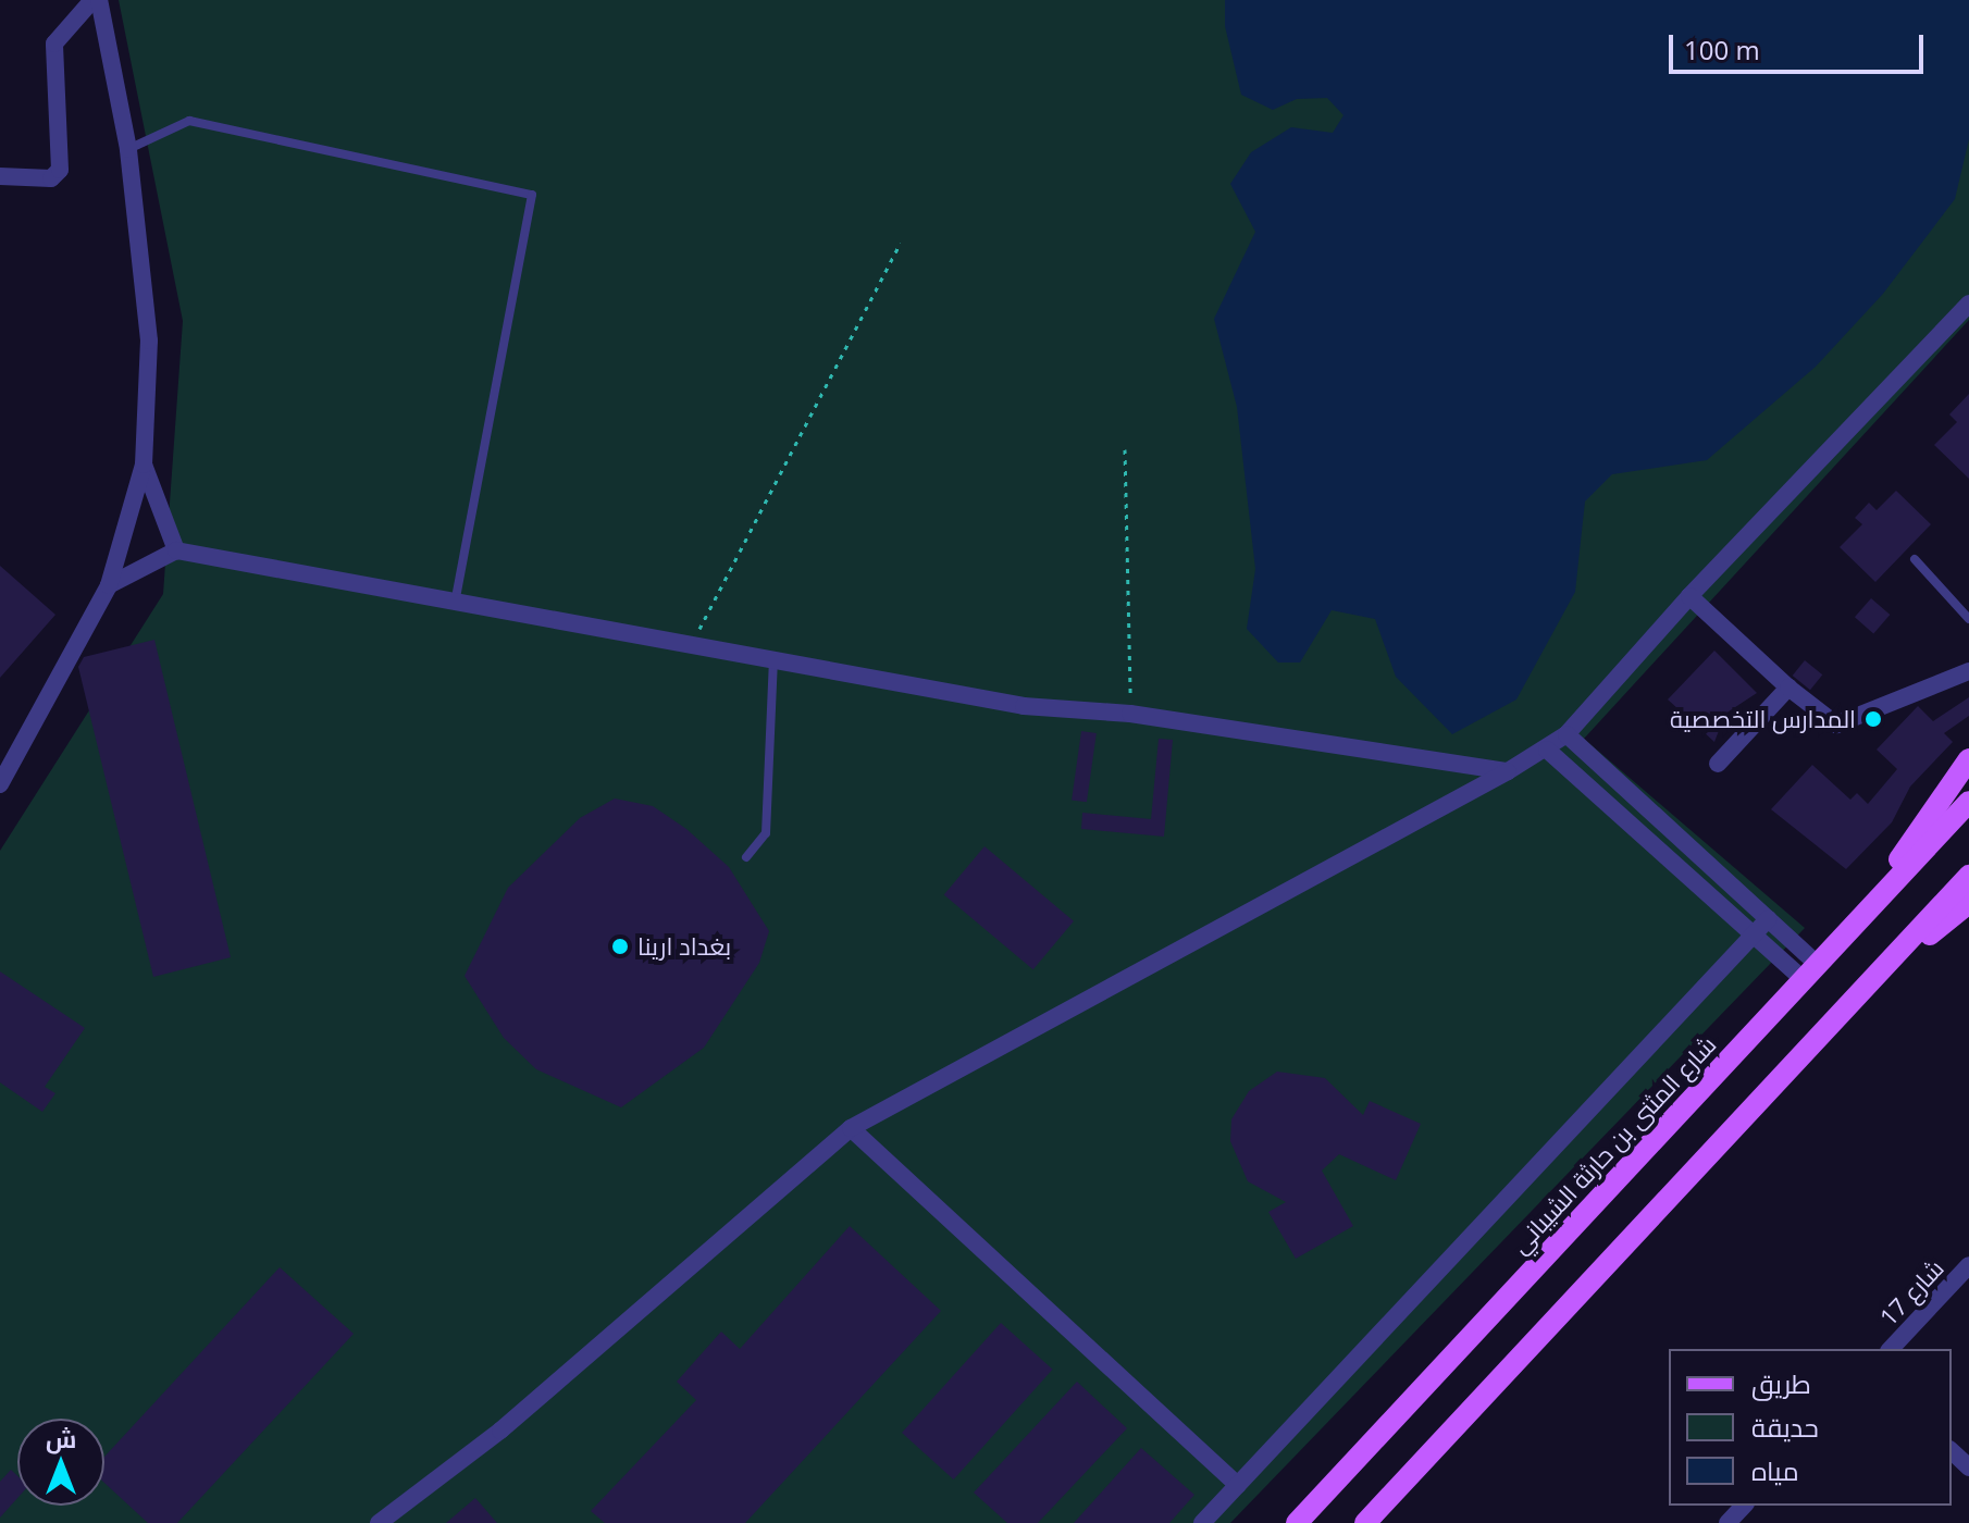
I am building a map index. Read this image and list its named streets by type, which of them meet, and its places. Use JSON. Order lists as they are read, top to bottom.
{
  "streets": {
    "main road": ["شارع المثنى بن حارثة الشيباني"],
    "street": ["شارع 17"]
  },
  "places": ["المدارس التخصصية", "بغداد ارينا"],
  "legend": ["طريق", "حديقة", "مياه"],
  "scale_bar": "100 m",
  "north": "top"
}
